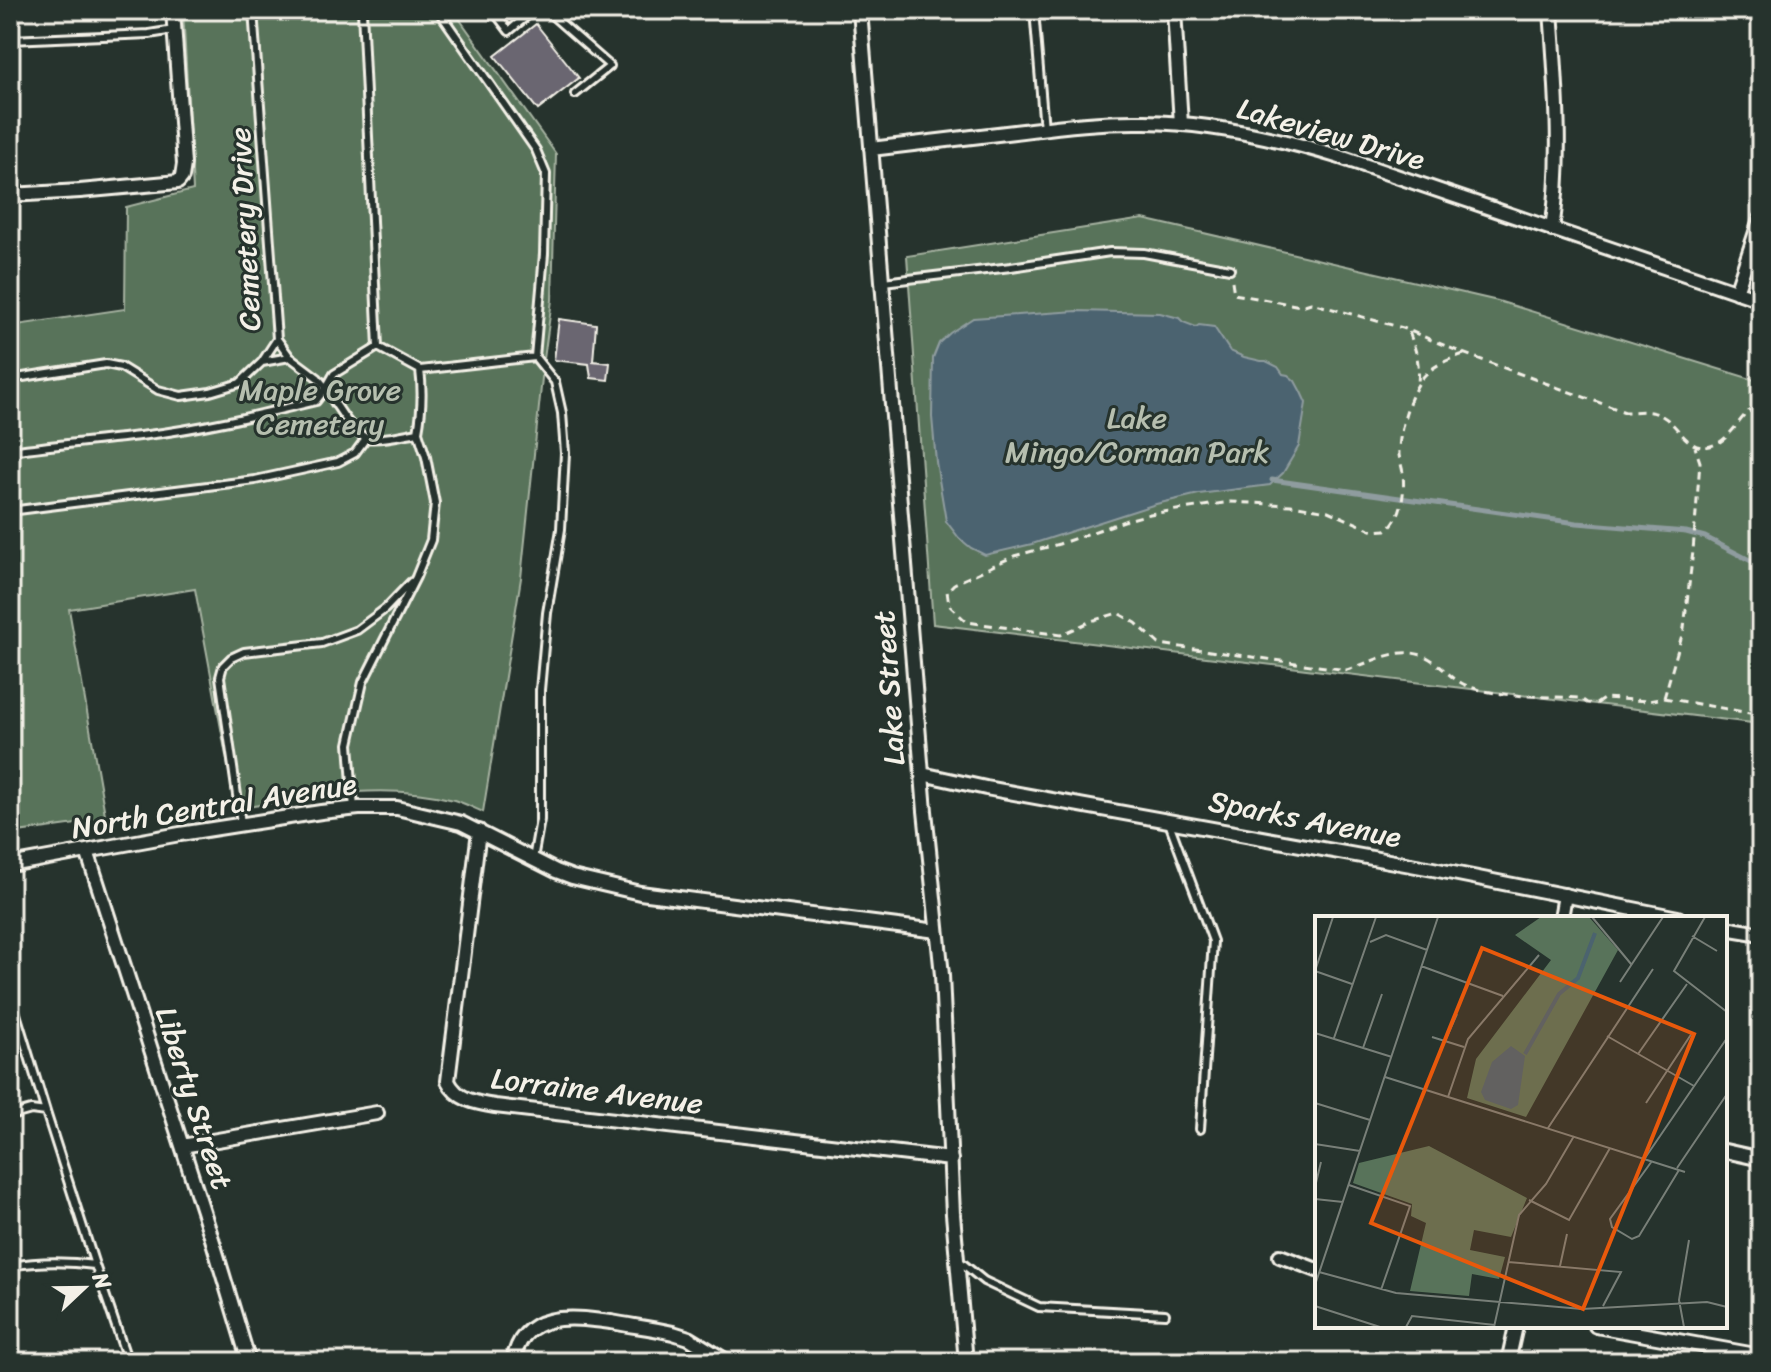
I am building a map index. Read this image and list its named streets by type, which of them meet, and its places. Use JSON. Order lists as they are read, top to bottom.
{
  "streets": {
    "street": [
      "Lakeview Drive",
      "Lake Street",
      "North Central Avenue",
      "Sparks Avenue",
      "Lorraine Avenue",
      "Liberty Street"
    ],
    "lane": ["Cemetery Drive"]
  },
  "crossings": [
    ["Lakeview Drive", "Lake Street"],
    ["Lake Street", "North Central Avenue"],
    ["Lake Street", "Sparks Avenue"],
    ["Lake Street", "Lorraine Avenue"],
    ["North Central Avenue", "Lorraine Avenue"],
    ["North Central Avenue", "Liberty Street"]
  ],
  "parks": ["Maple Grove Cemetery", "Lake Mingo/Corman Park"],
  "north": "right"
}
